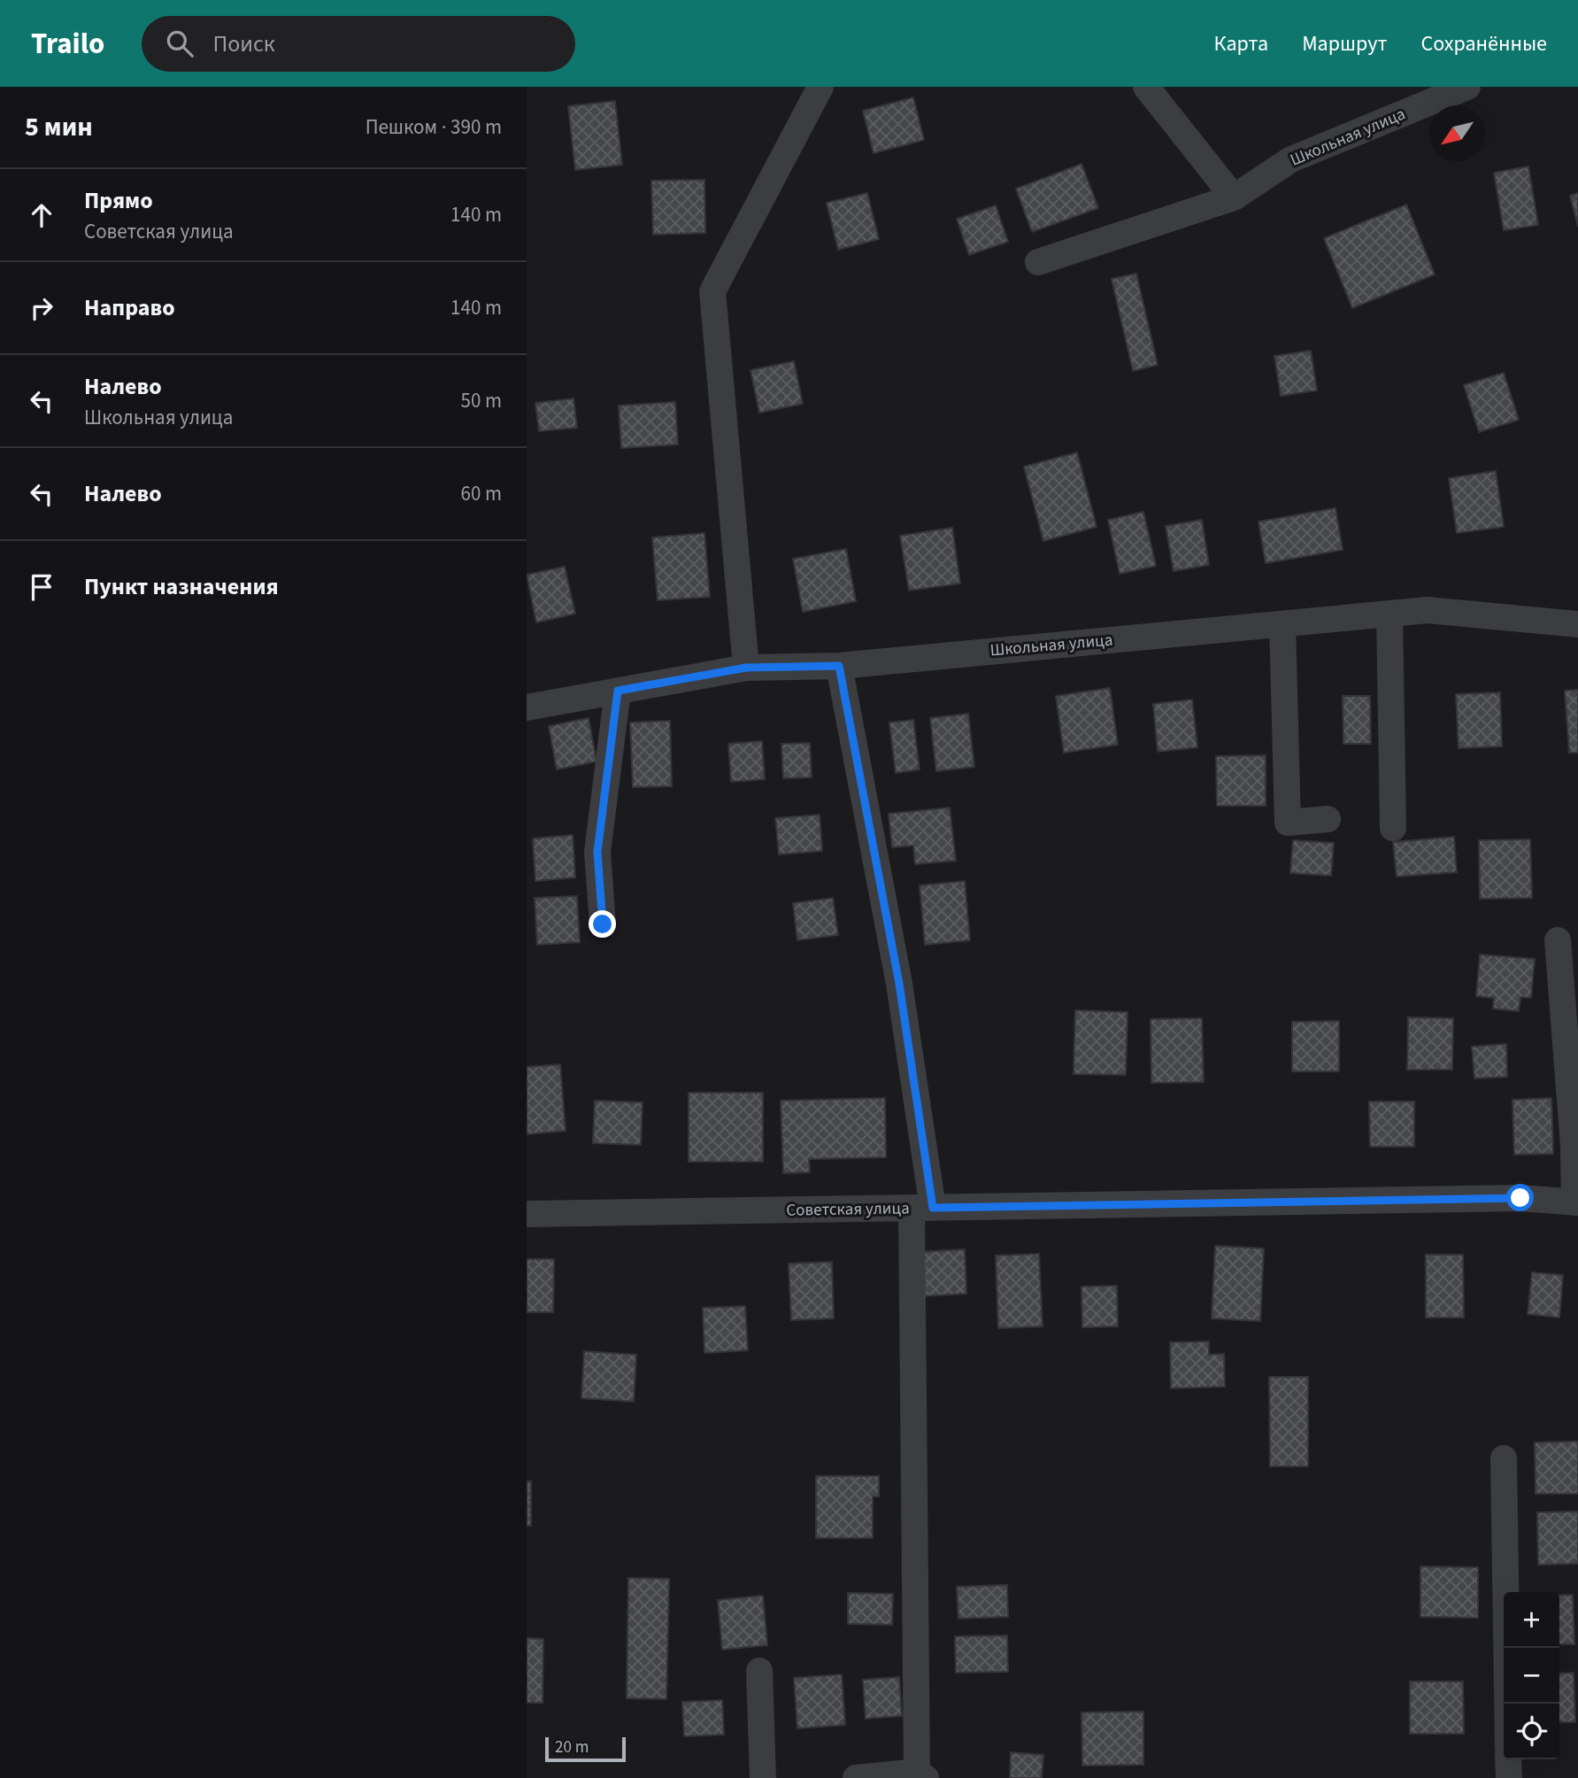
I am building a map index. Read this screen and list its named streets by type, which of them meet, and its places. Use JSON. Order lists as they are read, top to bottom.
{
  "streets": {
    "street": ["Школьная улица", "Советская улица"]
  },
  "scale_bar": "20 m",
  "north": "bottom left",
  "page": {
    "header": "Trailo",
    "search": "Поиск",
    "nav": ["Карта", "Маршрут", "Сохранённые"],
    "heading": ["5 мин", "Пешком · 390 m"],
    "list": [
      ["Прямо", "Советская улица", "140 m"],
      ["Направо", "140 m"],
      ["Налево", "Школьная улица", "50 m"],
      ["Налево", "60 m"],
      "Пункт назначения"
    ],
    "map_buttons": ["+", "−"],
    "scale": "20 m"
  }
}
